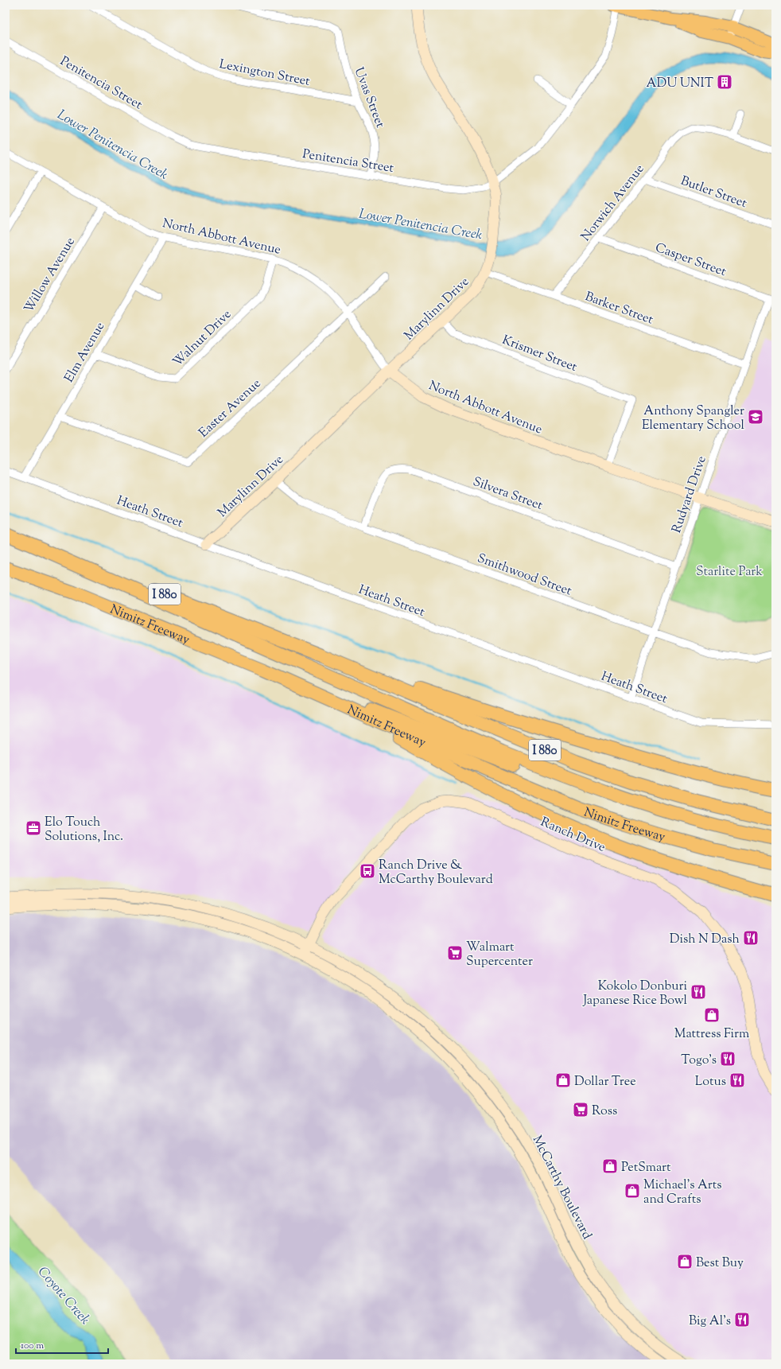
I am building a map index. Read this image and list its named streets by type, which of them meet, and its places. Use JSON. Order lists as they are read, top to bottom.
{
  "streets": {
    "highway": ["I 880", "Nimitz Freeway"],
    "street": [
      "Lexington Street",
      "Penitencia Street",
      "Uvas Street",
      "Butler Street",
      "Norwich Avenue",
      "North Abbott Avenue",
      "Casper Street",
      "Willow Avenue",
      "Barker Street",
      "Marylinn Drive",
      "Walnut Drive",
      "Elm Avenue",
      "Krismer Street",
      "Easter Avenue",
      "Silvera Street",
      "Rudyard Drive",
      "Heath Street",
      "Smithwood Street",
      "Ranch Drive",
      "McCarthy Boulevard"
    ]
  },
  "crossings": [
    ["Lexington Street", "Uvas Street"],
    ["Penitencia Street", "Uvas Street"],
    ["Penitencia Street", "Marylinn Drive"],
    ["Butler Street", "Norwich Avenue"],
    ["Norwich Avenue", "Casper Street"],
    ["Norwich Avenue", "Barker Street"],
    ["North Abbott Avenue", "Willow Avenue"],
    ["North Abbott Avenue", "Marylinn Drive"],
    ["North Abbott Avenue", "Walnut Drive"],
    ["North Abbott Avenue", "Elm Avenue"],
    ["North Abbott Avenue", "Krismer Street"],
    ["North Abbott Avenue", "Easter Avenue"],
    ["North Abbott Avenue", "Rudyard Drive"],
    ["Casper Street", "Rudyard Drive"],
    ["Barker Street", "Marylinn Drive"],
    ["Barker Street", "Rudyard Drive"],
    ["Marylinn Drive", "Krismer Street"],
    ["Marylinn Drive", "Heath Street"],
    ["Marylinn Drive", "Smithwood Street"],
    ["Walnut Drive", "Elm Avenue"],
    ["Elm Avenue", "Easter Avenue"],
    ["Elm Avenue", "Heath Street"],
    ["Silvera Street", "Rudyard Drive"],
    ["Silvera Street", "Smithwood Street"],
    ["Rudyard Drive", "Heath Street"],
    ["Rudyard Drive", "Smithwood Street"],
    ["Ranch Drive", "McCarthy Boulevard"]
  ],
  "water": ["Lower Penitencia Creek", "Coyote Creek"],
  "parks": ["Starlite Park"],
  "places": {
    "building": ["ADU UNIT"],
    "school or university": ["Anthony Spangler Elementary School"],
    "office": ["Elo Touch Solutions, Inc."],
    "bus stop": ["Ranch Drive & McCarthy Boulevard"],
    "restaurant": [
      "Dish N Dash",
      "Kokolo Donburi Japanese Rice Bowl",
      "Togo's",
      "Lotus",
      "Big Al's"
    ],
    "supermarket": ["Walmart Supercenter", "Ross"],
    "shop": [
      "Mattress Firm",
      "Dollar Tree",
      "PetSmart",
      "Michael's Arts and Crafts",
      "Best Buy"
    ]
  },
  "scale_bar": "100 m"
}
